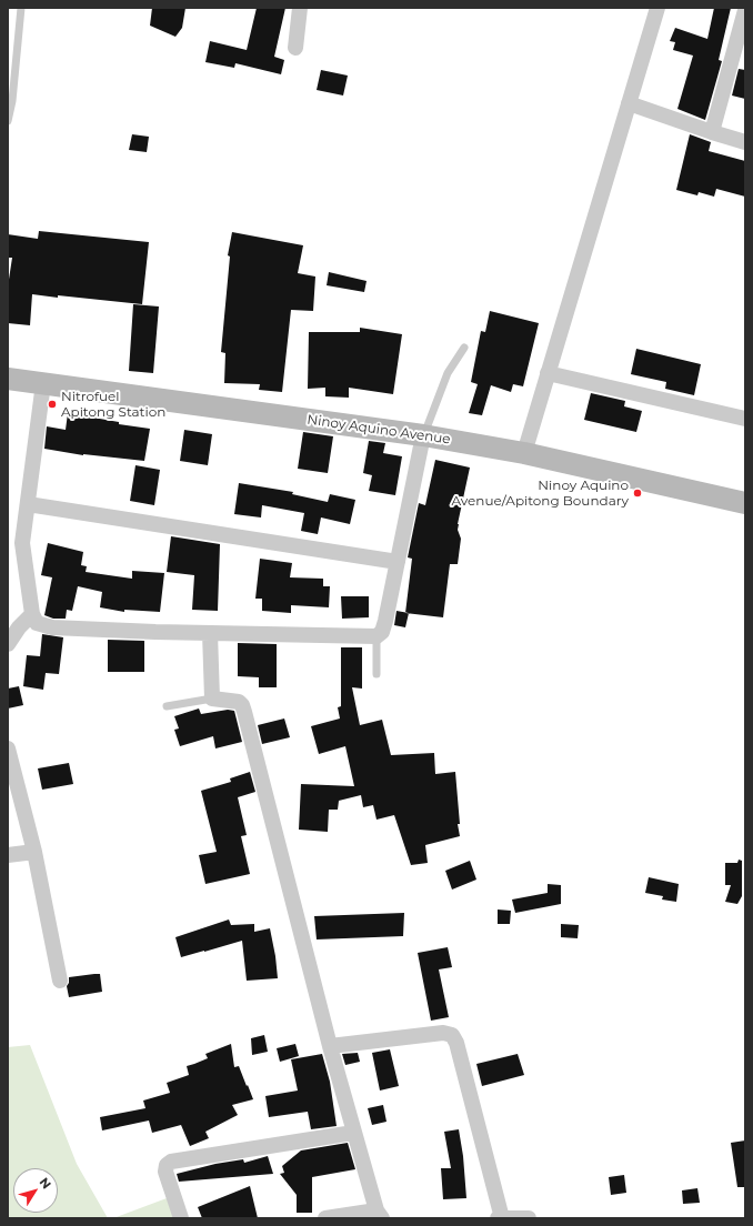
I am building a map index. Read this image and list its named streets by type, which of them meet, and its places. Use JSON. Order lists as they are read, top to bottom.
{
  "streets": {
    "main road": ["Ninoy Aquino Avenue"]
  },
  "places": ["Nitrofuel Apitong Station", "Ninoy Aquino Avenue/Apitong Boundary"],
  "north": "top right"
}
